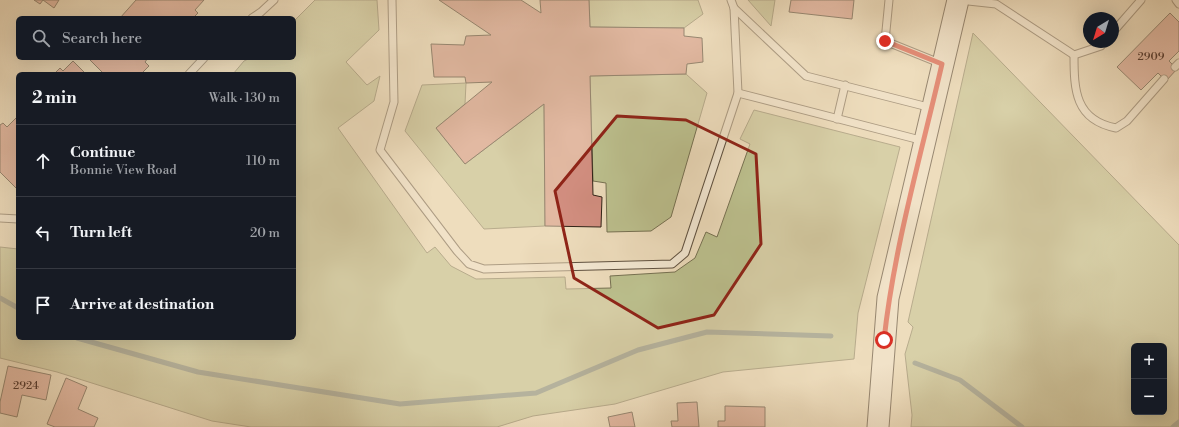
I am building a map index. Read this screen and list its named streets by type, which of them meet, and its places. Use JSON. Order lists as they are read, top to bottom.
{
  "house_numbers": ["2909", "2924"],
  "north": "bottom left",
  "page": {
    "search": "Search here",
    "heading": ["2 min", "Walk · 130 m"],
    "list": [
      ["Continue", "Bonnie View Road", "110 m"],
      ["Turn left", "20 m"],
      "Arrive at destination"
    ],
    "map_buttons": ["+", "−"]
  }
}
